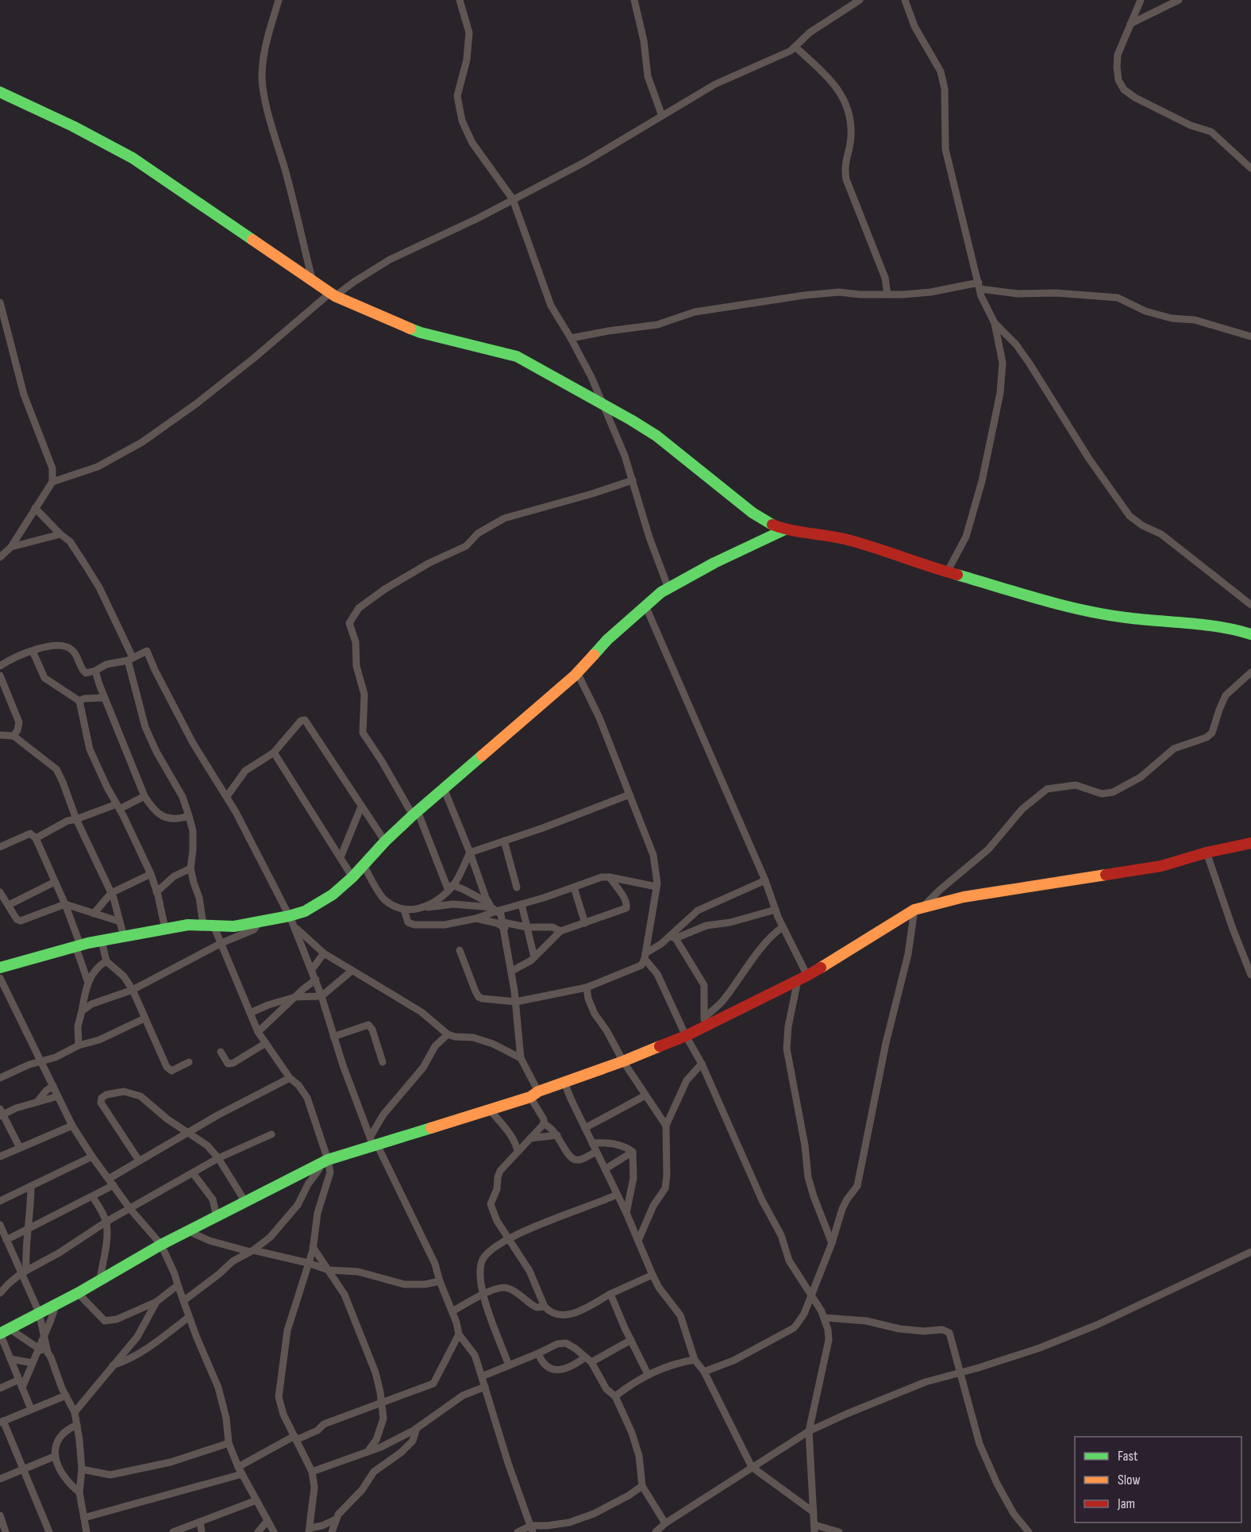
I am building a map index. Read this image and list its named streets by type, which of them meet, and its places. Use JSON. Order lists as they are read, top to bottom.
{
  "legend": ["Fast", "Slow", "Jam"]
}
